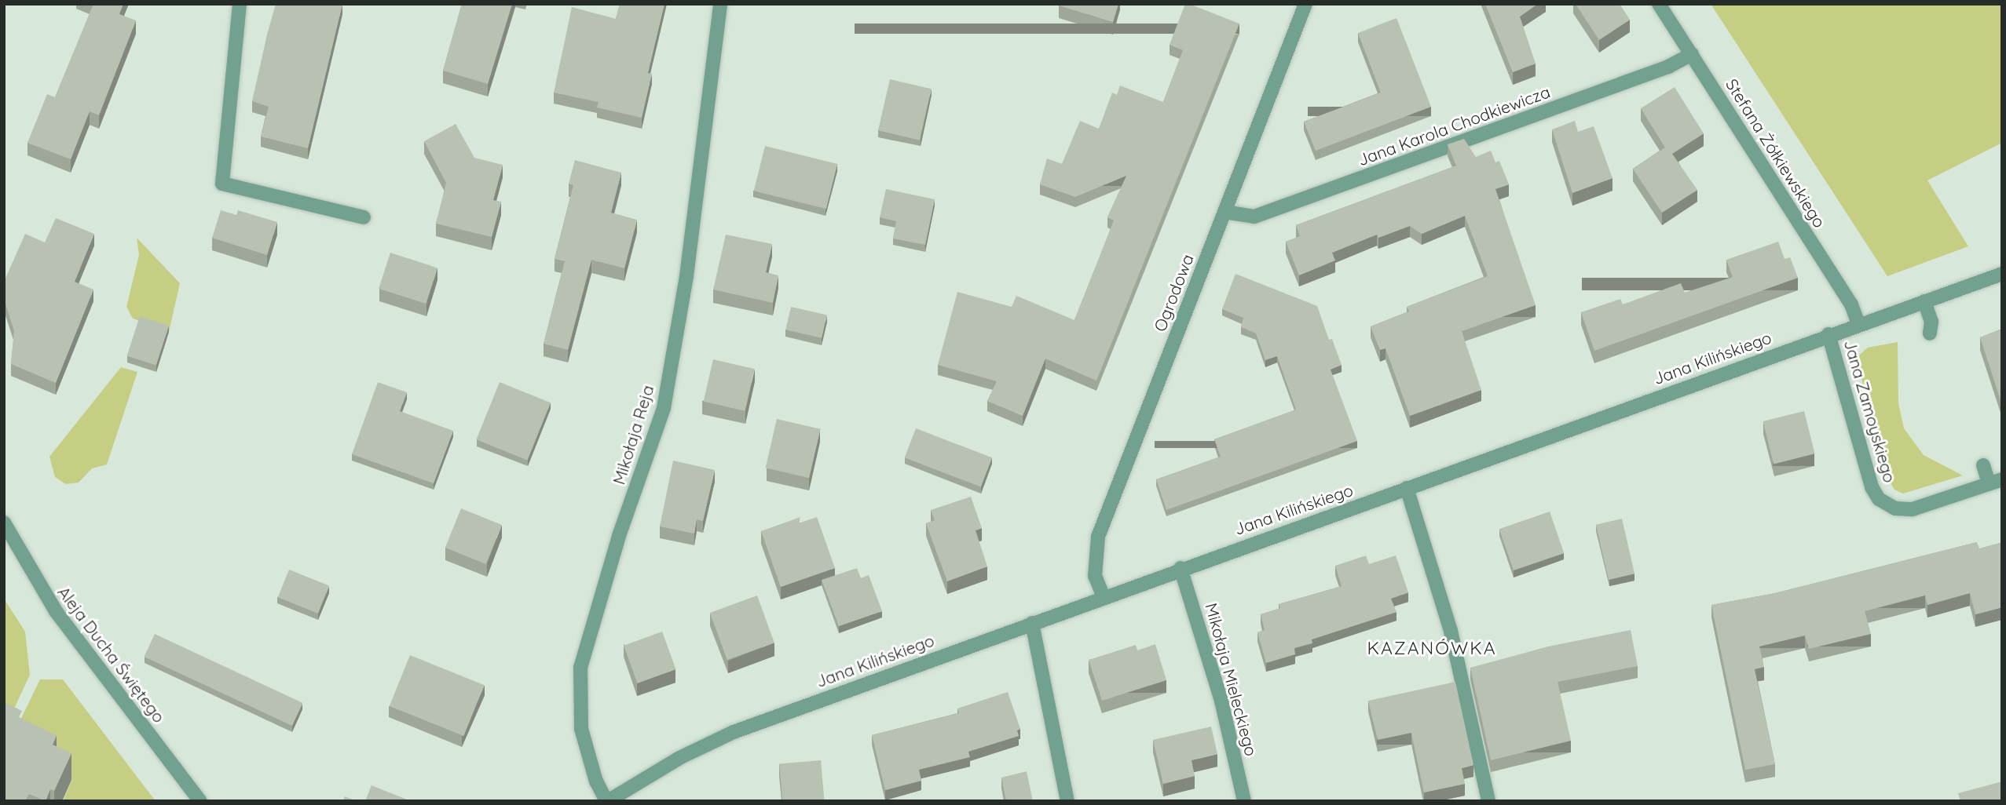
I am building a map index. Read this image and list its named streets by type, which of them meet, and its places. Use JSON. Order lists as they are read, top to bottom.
{
  "streets": {
    "street": [
      "Jana Karola Chodkiewicza",
      "Stefana Żółkiewskiego",
      "Ogrodowa",
      "Jana Kilińskiego",
      "Jana Zamoyskiego",
      "Mikołaja Reja",
      "Aleja Ducha Świętego",
      "Mikołaja Mieleckiego"
    ]
  },
  "crossings": [
    ["Jana Karola Chodkiewicza", "Stefana Żółkiewskiego"],
    ["Jana Karola Chodkiewicza", "Ogrodowa"],
    ["Stefana Żółkiewskiego", "Jana Kilińskiego"],
    ["Ogrodowa", "Jana Kilińskiego"],
    ["Jana Kilińskiego", "Jana Zamoyskiego"],
    ["Jana Kilińskiego", "Mikołaja Reja"],
    ["Jana Kilińskiego", "Mikołaja Mieleckiego"]
  ],
  "districts": ["KAZANÓWKA"]
}
